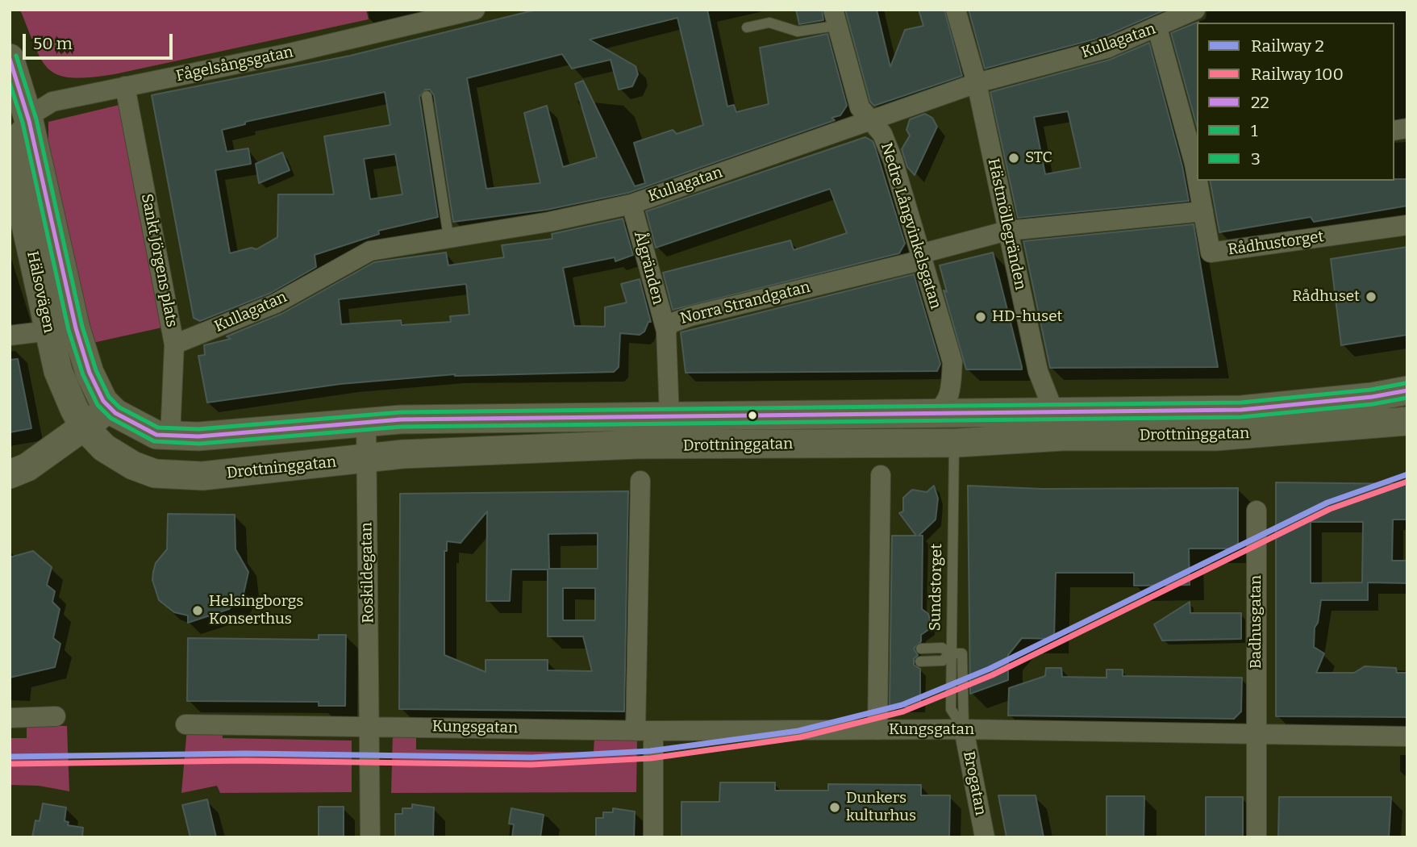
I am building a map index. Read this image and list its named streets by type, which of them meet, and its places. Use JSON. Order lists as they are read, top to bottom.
{
  "streets": {
    "main road": ["Hälsovägen", "Drottninggatan"],
    "street": [
      "Kullagatan",
      "Fågelsångsgatan",
      "Hästmöllegränden",
      "Nedre Långvinkelsgatan",
      "Rådhustorget",
      "Sankt Jörgens plats",
      "Ålgränden",
      "Norra Strandgatan",
      "Roskildegatan",
      "Badhusgatan",
      "Kungsgatan",
      "Brogatan"
    ],
    "lane": ["Sundstorget"]
  },
  "crossings": [
    ["Kullagatan", "Hästmöllegränden"],
    ["Kullagatan", "Nedre Långvinkelsgatan"],
    ["Kullagatan", "Sankt Jörgens plats"],
    ["Kullagatan", "Ålgränden"],
    ["Fågelsångsgatan", "Sankt Jörgens plats"],
    ["Fågelsångsgatan", "Hälsovägen"],
    ["Hästmöllegränden", "Norra Strandgatan"],
    ["Hästmöllegränden", "Drottninggatan"],
    ["Nedre Långvinkelsgatan", "Norra Strandgatan"],
    ["Nedre Långvinkelsgatan", "Drottninggatan"],
    ["Rådhustorget", "Norra Strandgatan"],
    ["Sankt Jörgens plats", "Drottninggatan"],
    ["Ålgränden", "Norra Strandgatan"],
    ["Hälsovägen", "Drottninggatan"],
    ["Norra Strandgatan", "Drottninggatan"],
    ["Drottninggatan", "Roskildegatan"],
    ["Drottninggatan", "Sundstorget"],
    ["Roskildegatan", "Kungsgatan"],
    ["Badhusgatan", "Kungsgatan"],
    ["Kungsgatan", "Brogatan"]
  ],
  "places": [
    "STC",
    "Rådhuset",
    "HD-huset",
    "Helsingborgs Konserthus",
    "Dunkers kulturhus"
  ],
  "lines": [
    "transit line 3",
    "transit line 22",
    "transit line 1",
    "rail line 2",
    "rail line 100"
  ],
  "legend": [
    "Railway 2",
    "Railway 100",
    "22",
    "1",
    "3"
  ],
  "scale_bar": "50 m"
}
